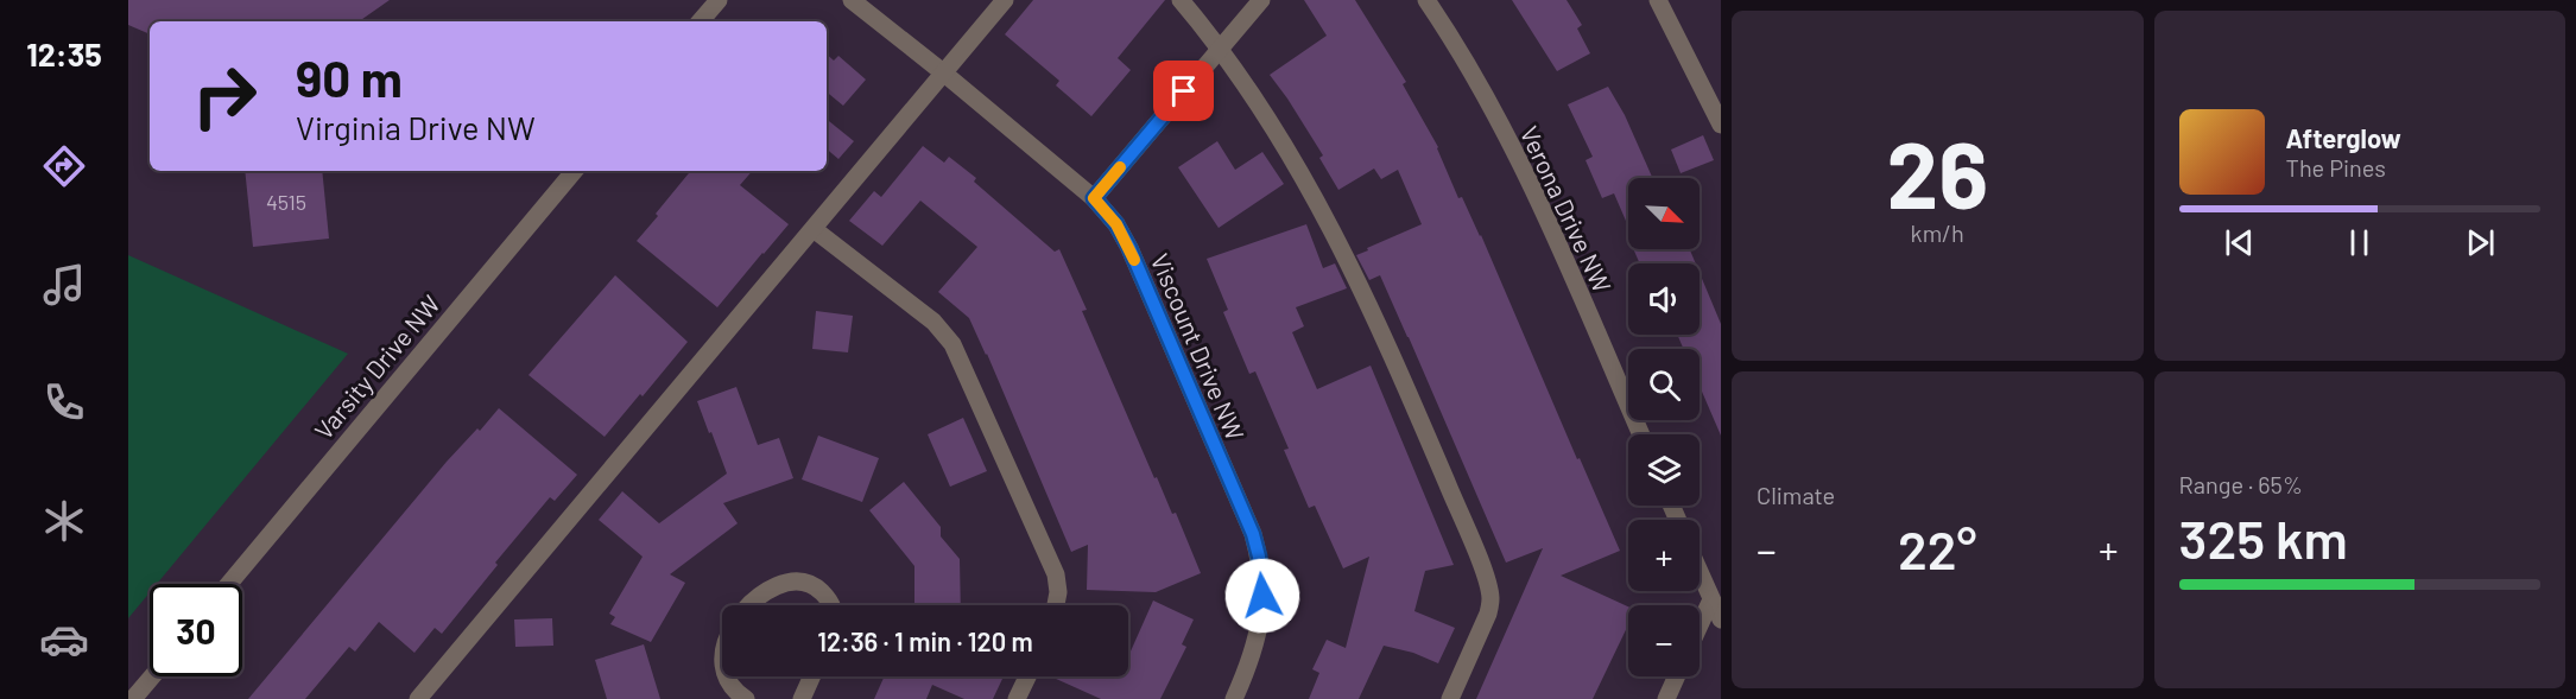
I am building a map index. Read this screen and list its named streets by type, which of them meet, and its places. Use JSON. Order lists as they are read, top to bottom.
{
  "streets": {
    "street": ["Verona Drive NW", "Viscount Drive NW", "Varsity Drive NW"]
  },
  "house_numbers": ["4515"],
  "north": "bottom right",
  "page": {
    "tabs": "12:35",
    "tile": [
      ["26", "km/h"],
      "Climate",
      ["Range · 65%", "325 km"]
    ],
    "turn": ["90 m", "Virginia Drive NW"],
    "song": ["Afterglow", "The Pines"],
    "map_buttons": ["+", "−"],
    "heat": ["−", "22°", "+"],
    "limit": "30",
    "trip": "12:36 · 1 min · 120 m"
  }
}
